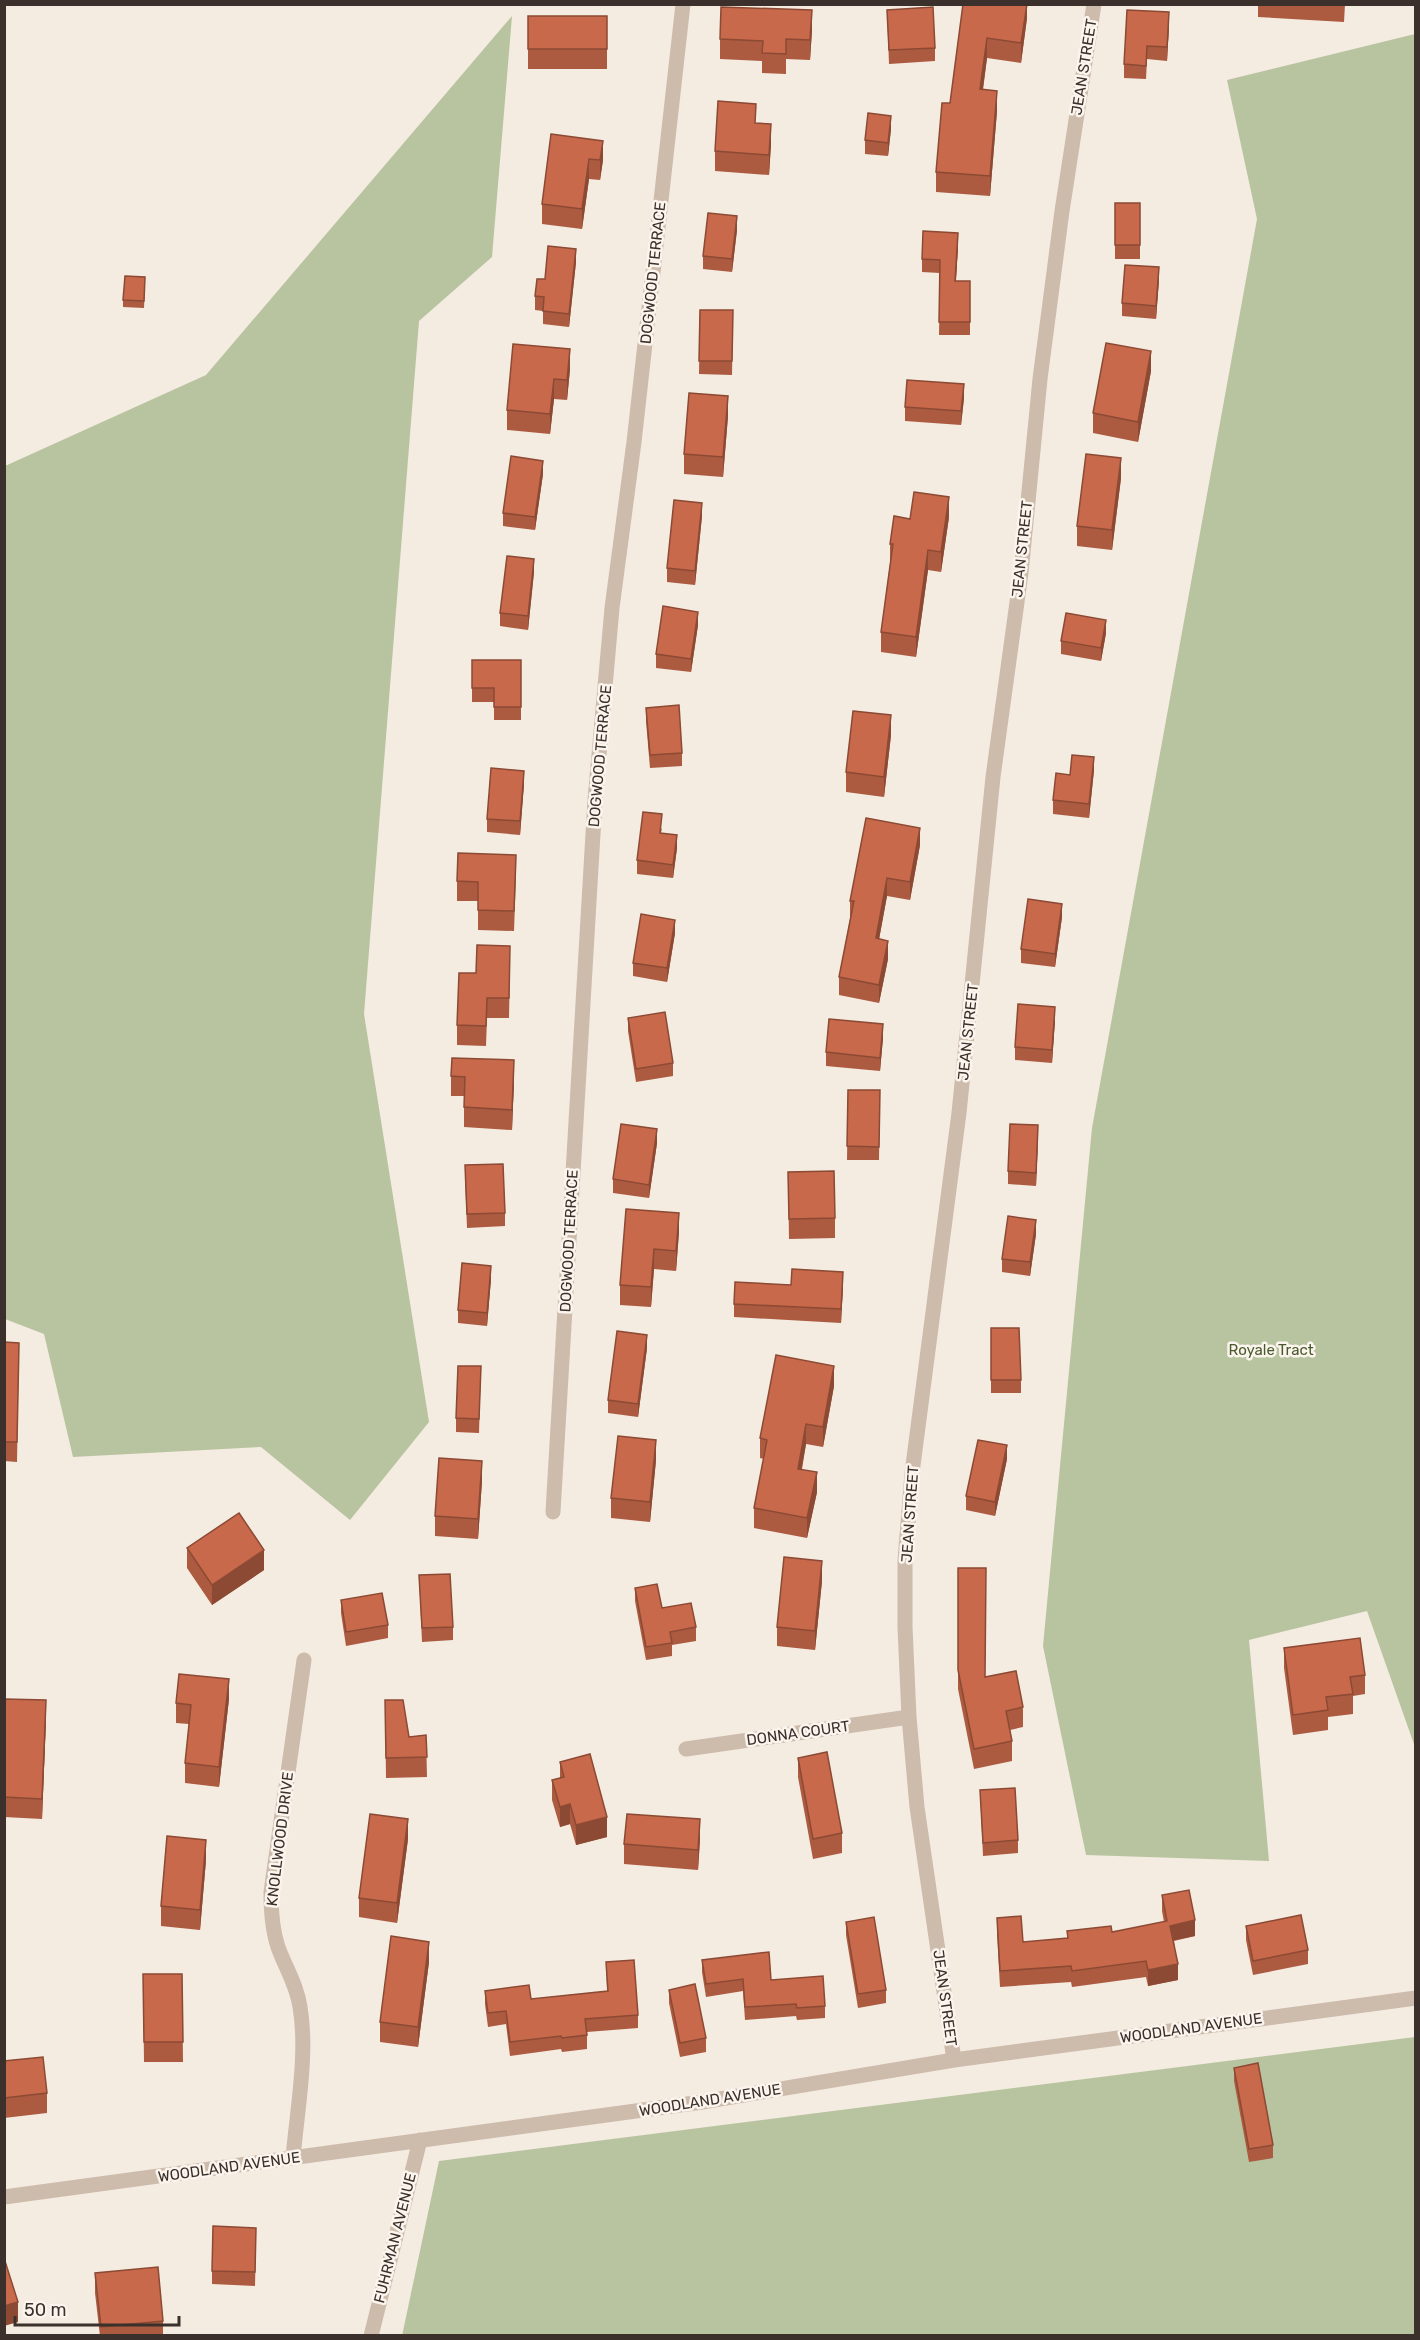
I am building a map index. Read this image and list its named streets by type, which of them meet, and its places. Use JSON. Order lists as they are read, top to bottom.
{
  "streets": {
    "street": [
      "JEAN STREET",
      "DOGWOOD TERRACE",
      "DONNA COURT",
      "KNOLLWOOD DRIVE",
      "WOODLAND AVENUE",
      "FUHRMAN AVENUE"
    ]
  },
  "crossings": [
    ["JEAN STREET", "DONNA COURT"],
    ["JEAN STREET", "WOODLAND AVENUE"],
    ["KNOLLWOOD DRIVE", "WOODLAND AVENUE"],
    ["WOODLAND AVENUE", "FUHRMAN AVENUE"]
  ],
  "parks": ["Royale Tract"],
  "scale_bar": "50 m"
}
